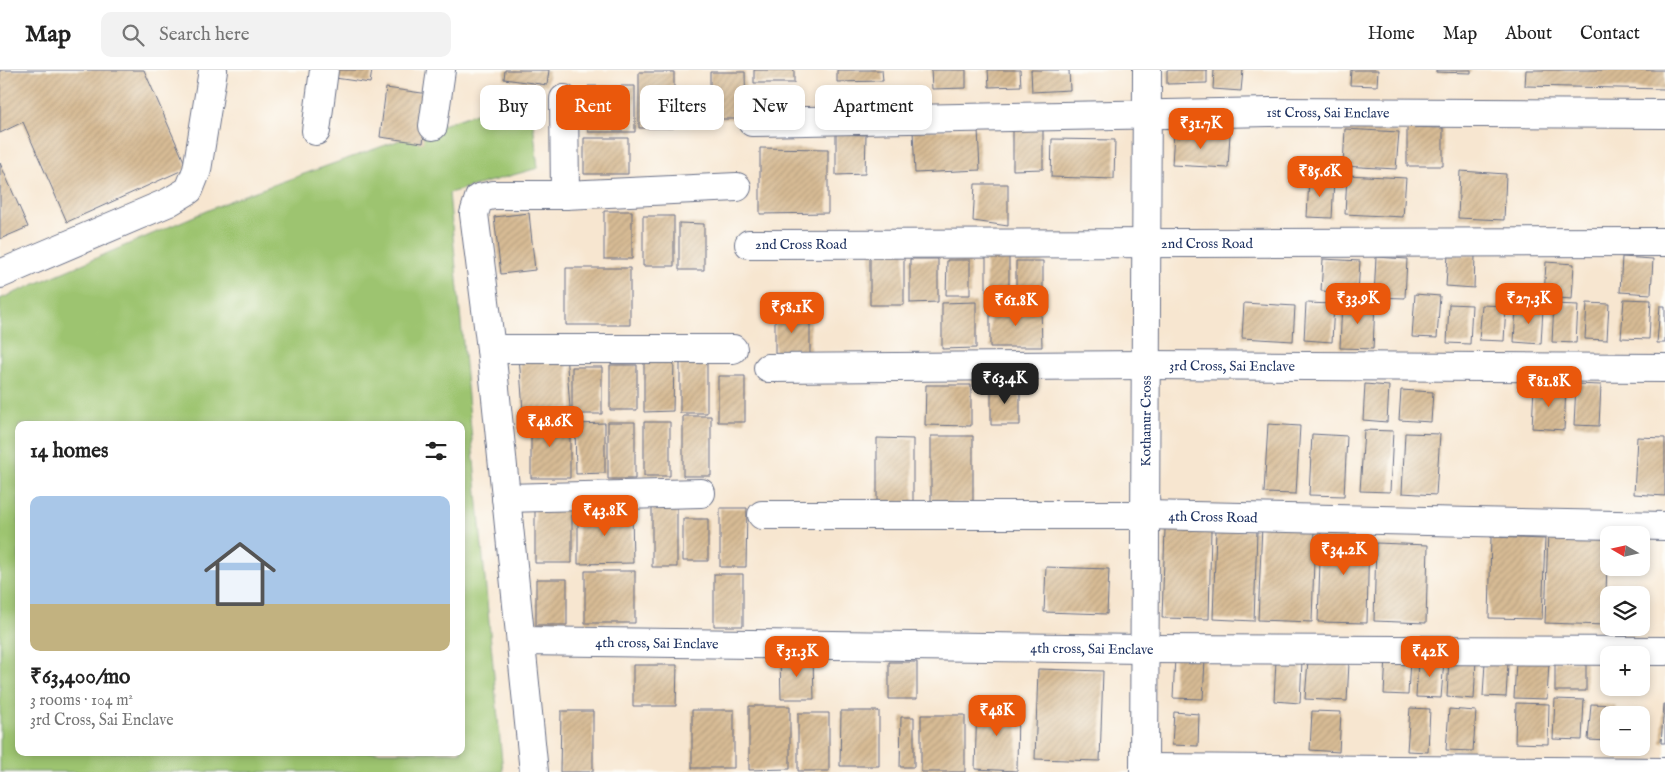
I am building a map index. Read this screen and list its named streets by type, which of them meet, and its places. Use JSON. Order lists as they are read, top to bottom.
{
  "streets": {
    "street": [
      "1st Cross, Sai Enclave",
      "2nd Cross Road",
      "3rd Cross, Sai Enclave",
      "Kothanur Cross",
      "4th Cross Road",
      "4th cross, Sai Enclave"
    ]
  },
  "crossings": [
    ["1st Cross, Sai Enclave", "Kothanur Cross"],
    ["2nd Cross Road", "Kothanur Cross"],
    ["3rd Cross, Sai Enclave", "Kothanur Cross"],
    ["Kothanur Cross", "4th Cross Road"],
    ["Kothanur Cross", "4th cross, Sai Enclave"]
  ],
  "north": "left",
  "page": {
    "header": "Map",
    "search": "Search here",
    "nav": [
      "Home",
      "Map",
      "About",
      "Contact"
    ],
    "chip": [
      "Buy",
      "Rent",
      "Filters",
      "New",
      "Apartment"
    ],
    "price": [
      "₹31.7K",
      "₹85.6K",
      "₹33.9K",
      "₹27.3K",
      "₹61.8K",
      "₹58.1K",
      "₹63.4K",
      "₹81.8K",
      "₹48.6K",
      "₹43.8K",
      "₹34.2K",
      "₹31.3K",
      "₹42K",
      "₹48K"
    ],
    "heading": "14 homes",
    "list": [
      {
        "name": "₹63,400/mo",
        "note": "3 rooms · 104 m² · 3rd Cross, Sai Enclave"
      }
    ],
    "map_buttons": ["+", "−"]
  }
}
